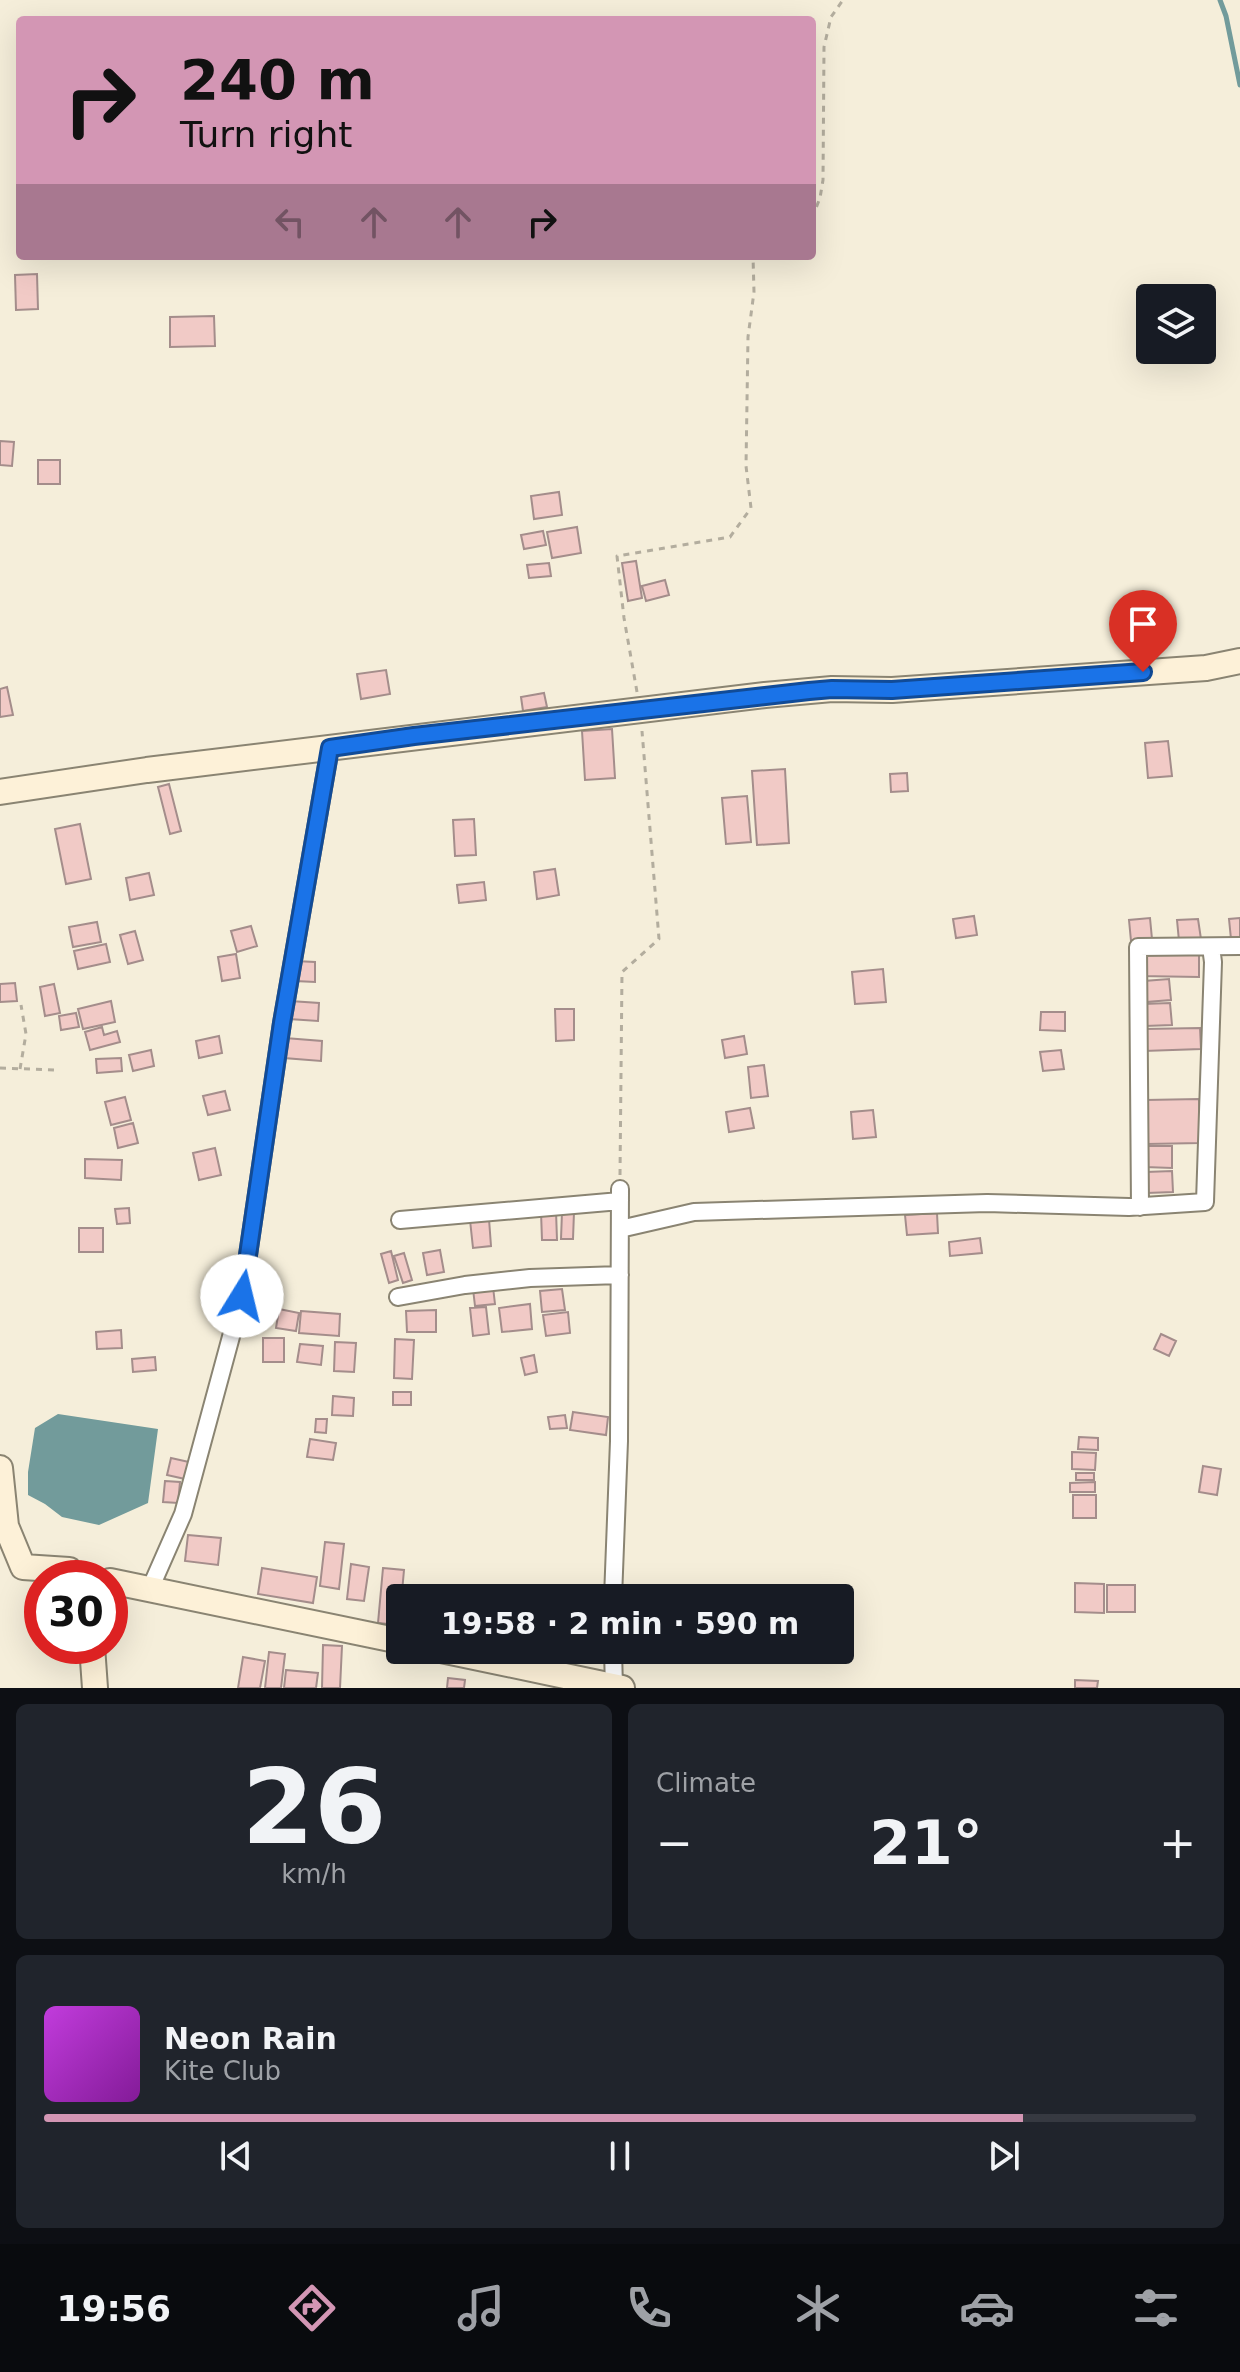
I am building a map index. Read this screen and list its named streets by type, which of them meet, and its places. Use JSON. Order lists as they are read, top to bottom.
{
  "page": {
    "turn": ["240 m", "Turn right"],
    "limit": "30",
    "trip": "19:58 · 2 min · 590 m",
    "tile": [
      ["26", "km/h"],
      "Climate"
    ],
    "heat": ["−", "21°", "+"],
    "song": ["Neon Rain", "Kite Club"],
    "tabs": "19:56"
  }
}
